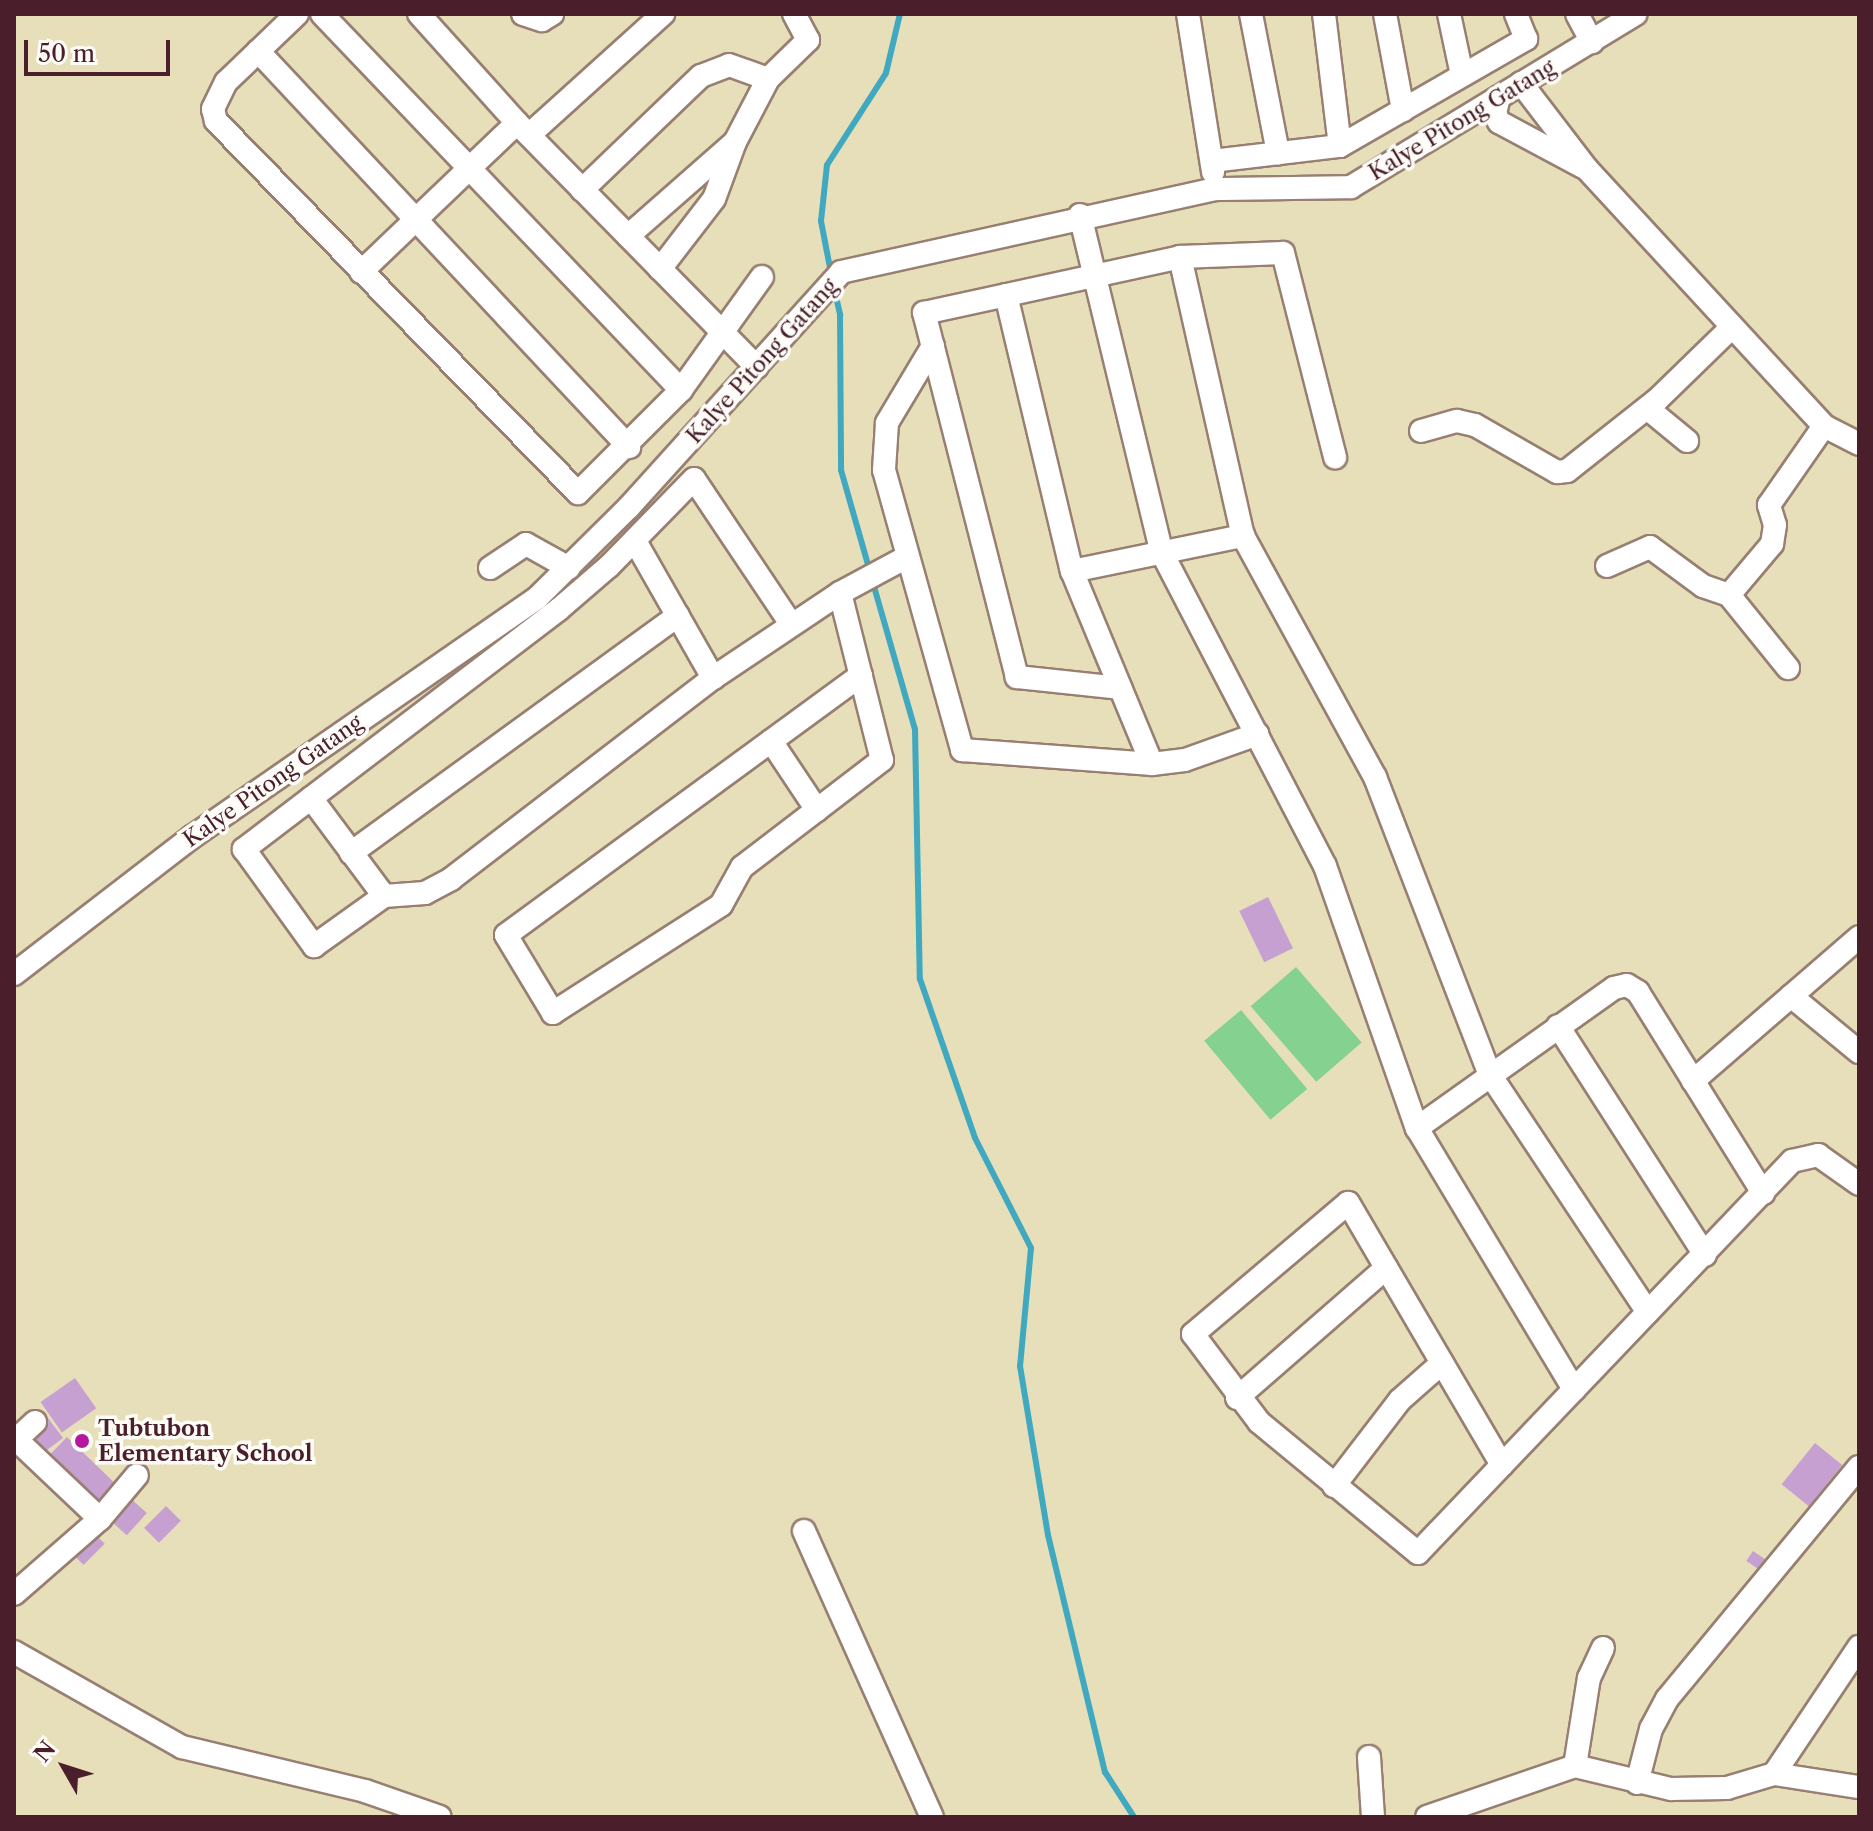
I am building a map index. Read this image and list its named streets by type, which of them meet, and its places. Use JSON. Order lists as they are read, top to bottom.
{
  "streets": {
    "street": ["Kalye Pitong Gatang"]
  },
  "places": ["Tubtubon Elementary School"],
  "scale_bar": "50 m",
  "north": "top left"
}
